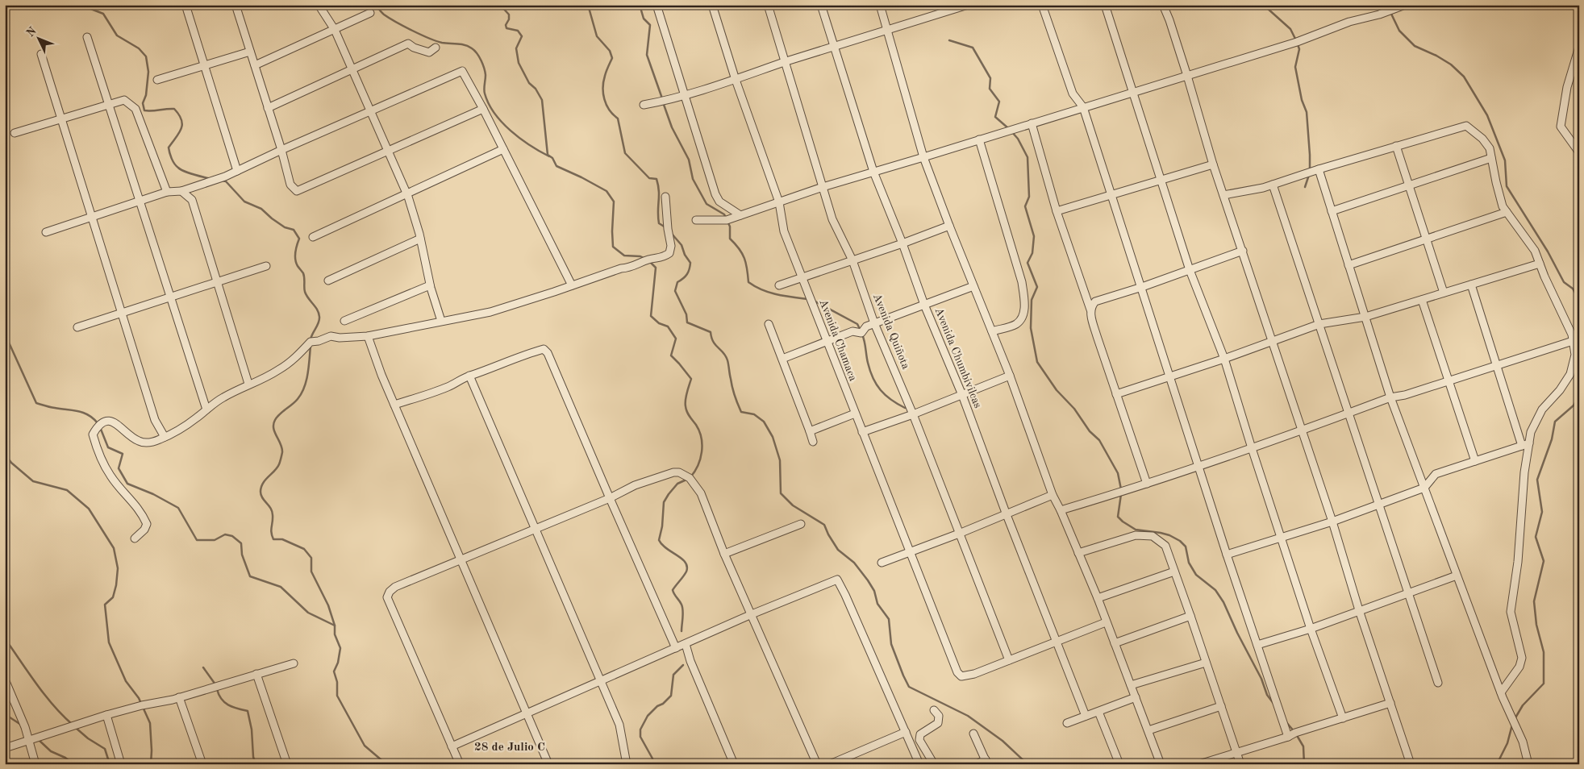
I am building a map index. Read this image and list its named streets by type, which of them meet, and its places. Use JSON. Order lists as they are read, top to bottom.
{
  "streets": {
    "street": ["Avenida Quiñota", "Avenida Chamaca", "Avenida Chumbivilcas"]
  },
  "crossings": [
    ["Avenida Quiñota", "Avenida Chamaca"]
  ],
  "districts": ["28 de Julio C"],
  "north": "top left"
}
